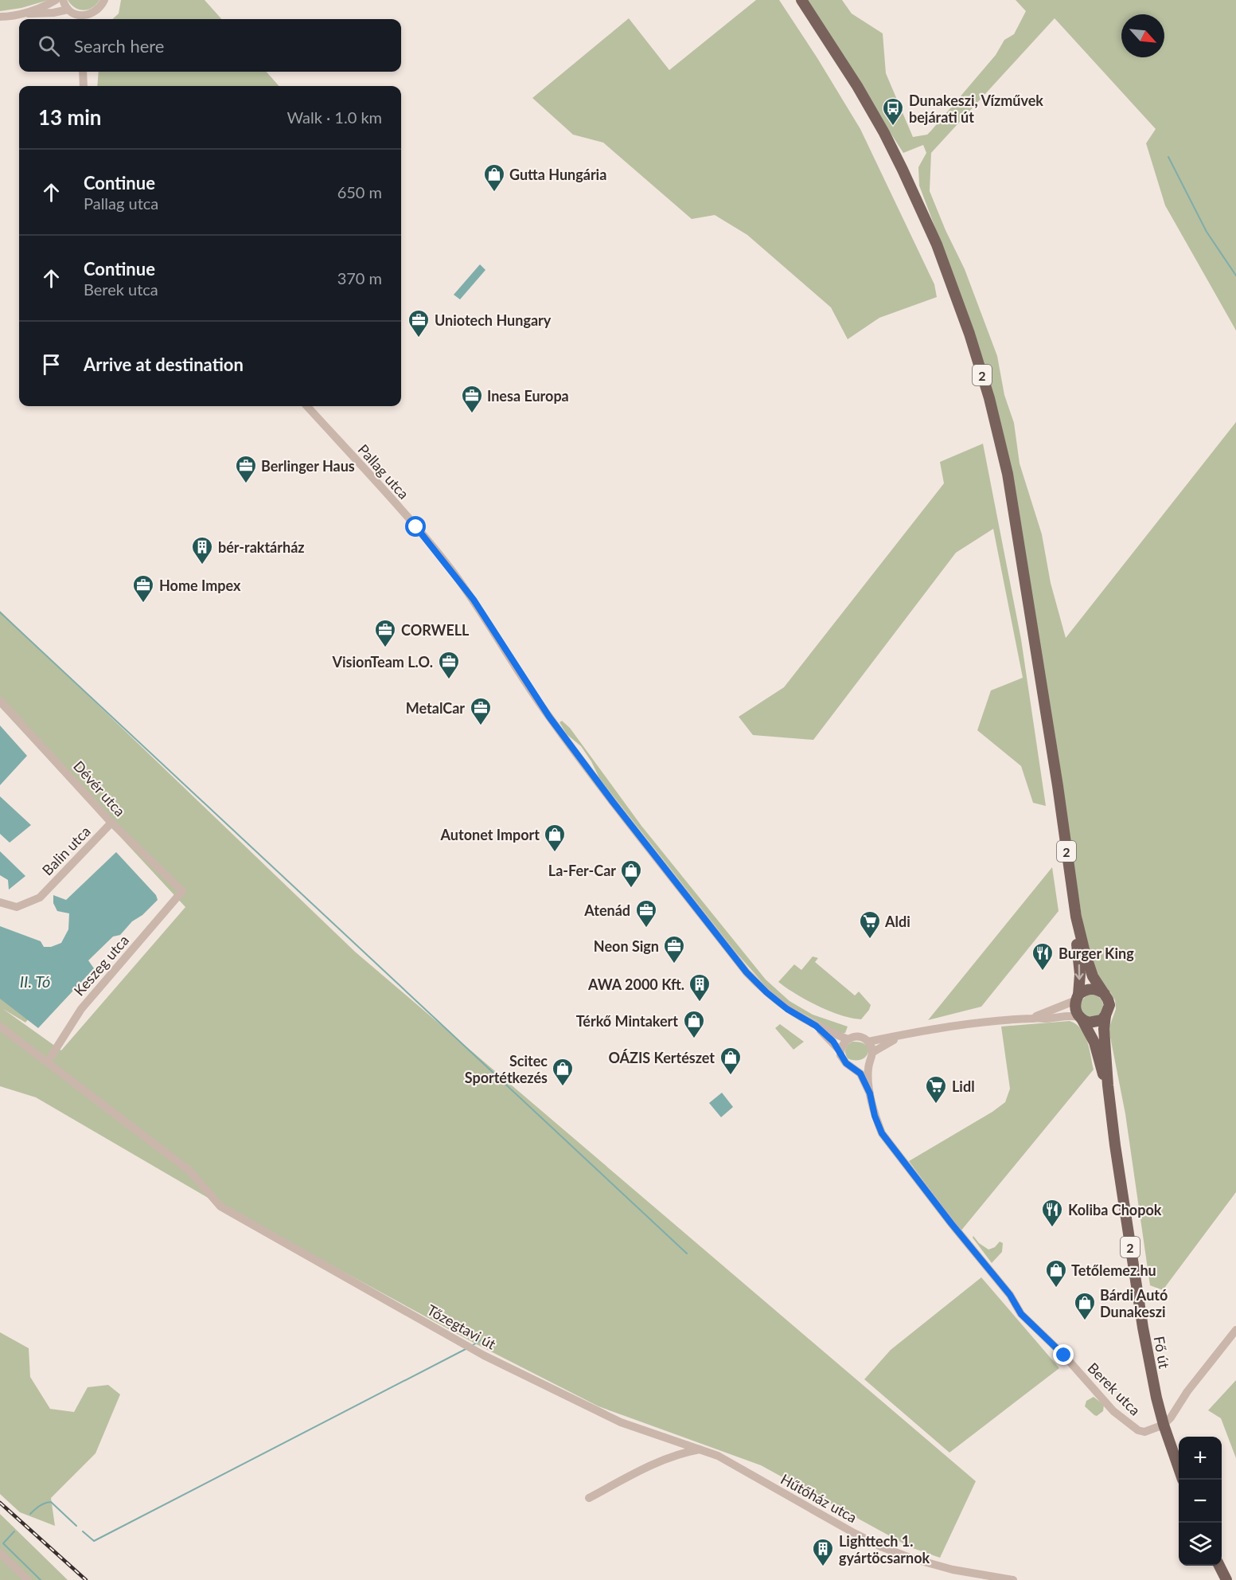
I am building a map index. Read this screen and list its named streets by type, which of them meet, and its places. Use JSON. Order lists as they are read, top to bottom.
{
  "streets": {
    "main road": ["2", "Fő út"],
    "street": [
      "Pallag utca",
      "Dévér utca",
      "Balin utca",
      "Keszeg utca",
      "Tőzegtavi út",
      "Berek utca",
      "Hűtőház utca"
    ]
  },
  "crossings": [
    ["2", "Fő út"],
    ["Pallag utca", "Berek utca"],
    ["Dévér utca", "Balin utca"],
    ["Dévér utca", "Keszeg utca"],
    ["Keszeg utca", "Tőzegtavi út"],
    ["Tőzegtavi út", "Hűtőház utca"],
    ["Fő út", "Berek utca"]
  ],
  "water": ["II. Tó"],
  "places": {
    "bus stop": ["Dunakeszi, Vízművek bejárati út"],
    "shop": [
      "Gutta Hungária",
      "Autonet Import",
      "La-Fer-Car",
      "Térkő Mintakert",
      "OÁZIS Kertészet",
      "Scitec Sportétkezés",
      "Tetőlemez.hu",
      "Bárdi Autó Dunakeszi"
    ],
    "office": [
      "Uniotech Hungary",
      "Inesa Europa",
      "Berlinger Haus",
      "Home Impex",
      "CORWELL",
      "VisionTeam L.O.",
      "MetalCar",
      "Atenád",
      "Neon Sign"
    ],
    "building": ["bér-raktárház", "AWA 2000 Kft.", "Lighttech 1. gyártöcsarnok"],
    "supermarket": ["Aldi", "Lidl"],
    "restaurant": ["Burger King", "Koliba Chopok"]
  },
  "north": "bottom right",
  "page": {
    "search": "Search here",
    "heading": ["13 min", "Walk · 1.0 km"],
    "list": [
      ["Continue", "Pallag utca", "650 m"],
      ["Continue", "Berek utca", "370 m"],
      "Arrive at destination"
    ],
    "map_buttons": ["+", "−"]
  }
}
